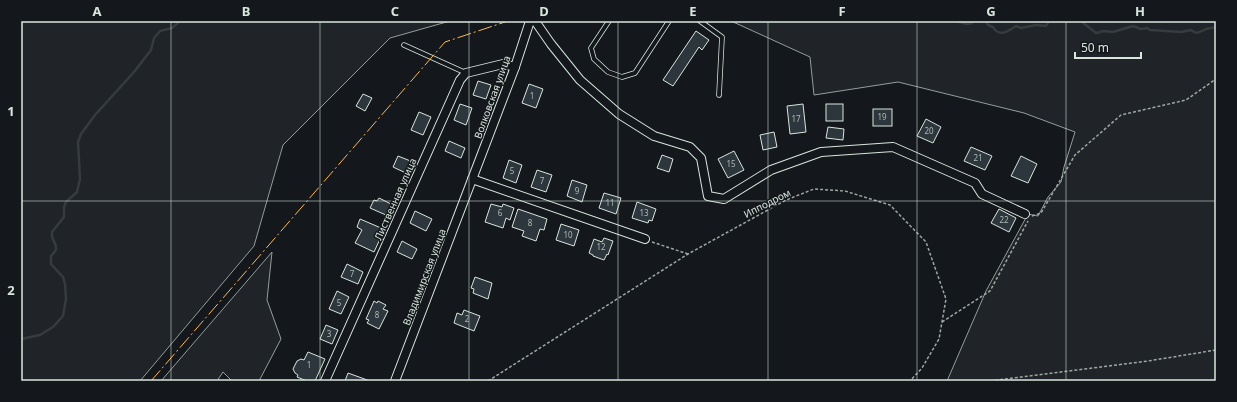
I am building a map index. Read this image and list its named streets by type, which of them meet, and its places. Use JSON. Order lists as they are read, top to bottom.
{
  "streets": {
    "street": ["Волковская улица", "Лиственная улица", "Владимирская улица"],
    "path": ["Ипподром"]
  },
  "crossings": [
    ["Волковская улица", "Владимирская улица"]
  ],
  "house_numbers": [
    "1",
    "19",
    "17",
    "20",
    "21",
    "15",
    "5",
    "7",
    "9",
    "11",
    "6",
    "13",
    "22",
    "8",
    "10",
    "12",
    "7",
    "5",
    "8",
    "2",
    "3",
    "1"
  ],
  "scale_bar": "50 m",
  "grid": {
    "columns": [
      "A",
      "B",
      "C",
      "D",
      "E",
      "F",
      "G",
      "H"
    ],
    "rows": ["1", "2"]
  }
}
